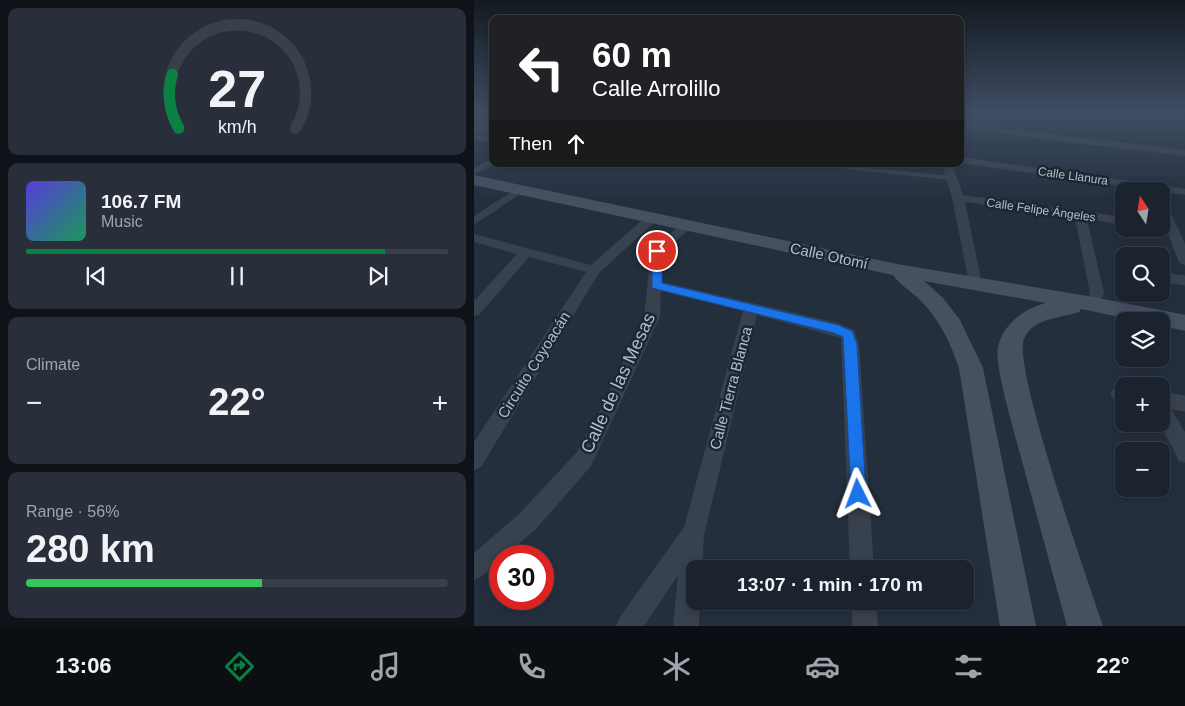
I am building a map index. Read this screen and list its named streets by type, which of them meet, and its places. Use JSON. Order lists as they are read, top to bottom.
{
  "streets": {
    "street": [
      "Calle Llanura",
      "Calle Felipe Ángeles",
      "Calle Otomí",
      "Circuito Coyoacán",
      "Calle de las Mesas",
      "Calle Tierra Blanca"
    ]
  },
  "crossings": [
    ["Calle Otomí", "Circuito Coyoacán"],
    ["Calle Otomí", "Calle de las Mesas"],
    ["Calle de las Mesas", "Calle Tierra Blanca"]
  ],
  "north": "top",
  "page": {
    "turn": ["60 m", "Calle Arrolillo"],
    "then": "Then",
    "song": ["106.7 FM", "Music"],
    "map_buttons": ["+", "−"],
    "tile": [
      "Climate",
      ["Range · 56%", "280 km"]
    ],
    "heat": ["−", "22°", "+"],
    "limit": "30",
    "trip": "13:07 · 1 min · 170 m",
    "tabs": ["13:06", "22°"],
    "gauge": ["27", "km/h"]
  }
}
